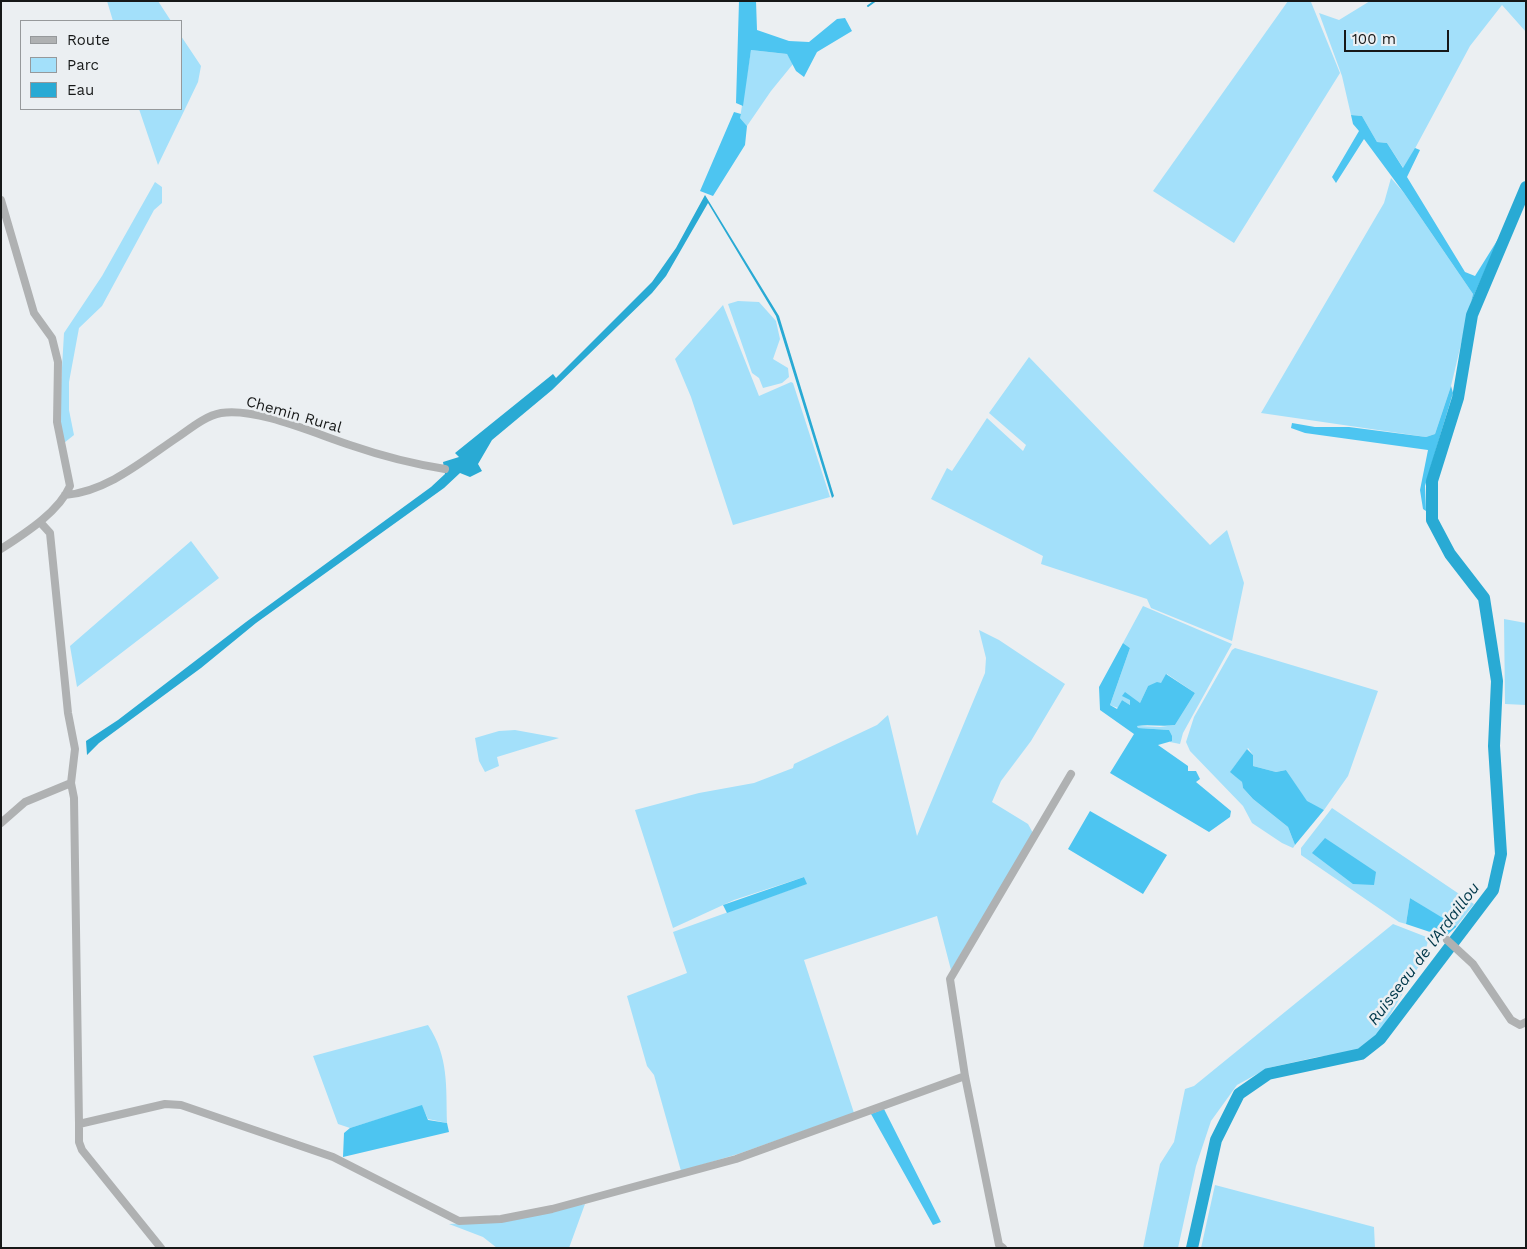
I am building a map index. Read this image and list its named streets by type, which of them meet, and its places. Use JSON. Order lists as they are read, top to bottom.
{
  "streets": {
    "street": ["Chemin Rural"]
  },
  "water": ["Ruisseau de l'Ardaillou"],
  "legend": ["Route", "Parc", "Eau"],
  "scale_bar": "100 m"
}
